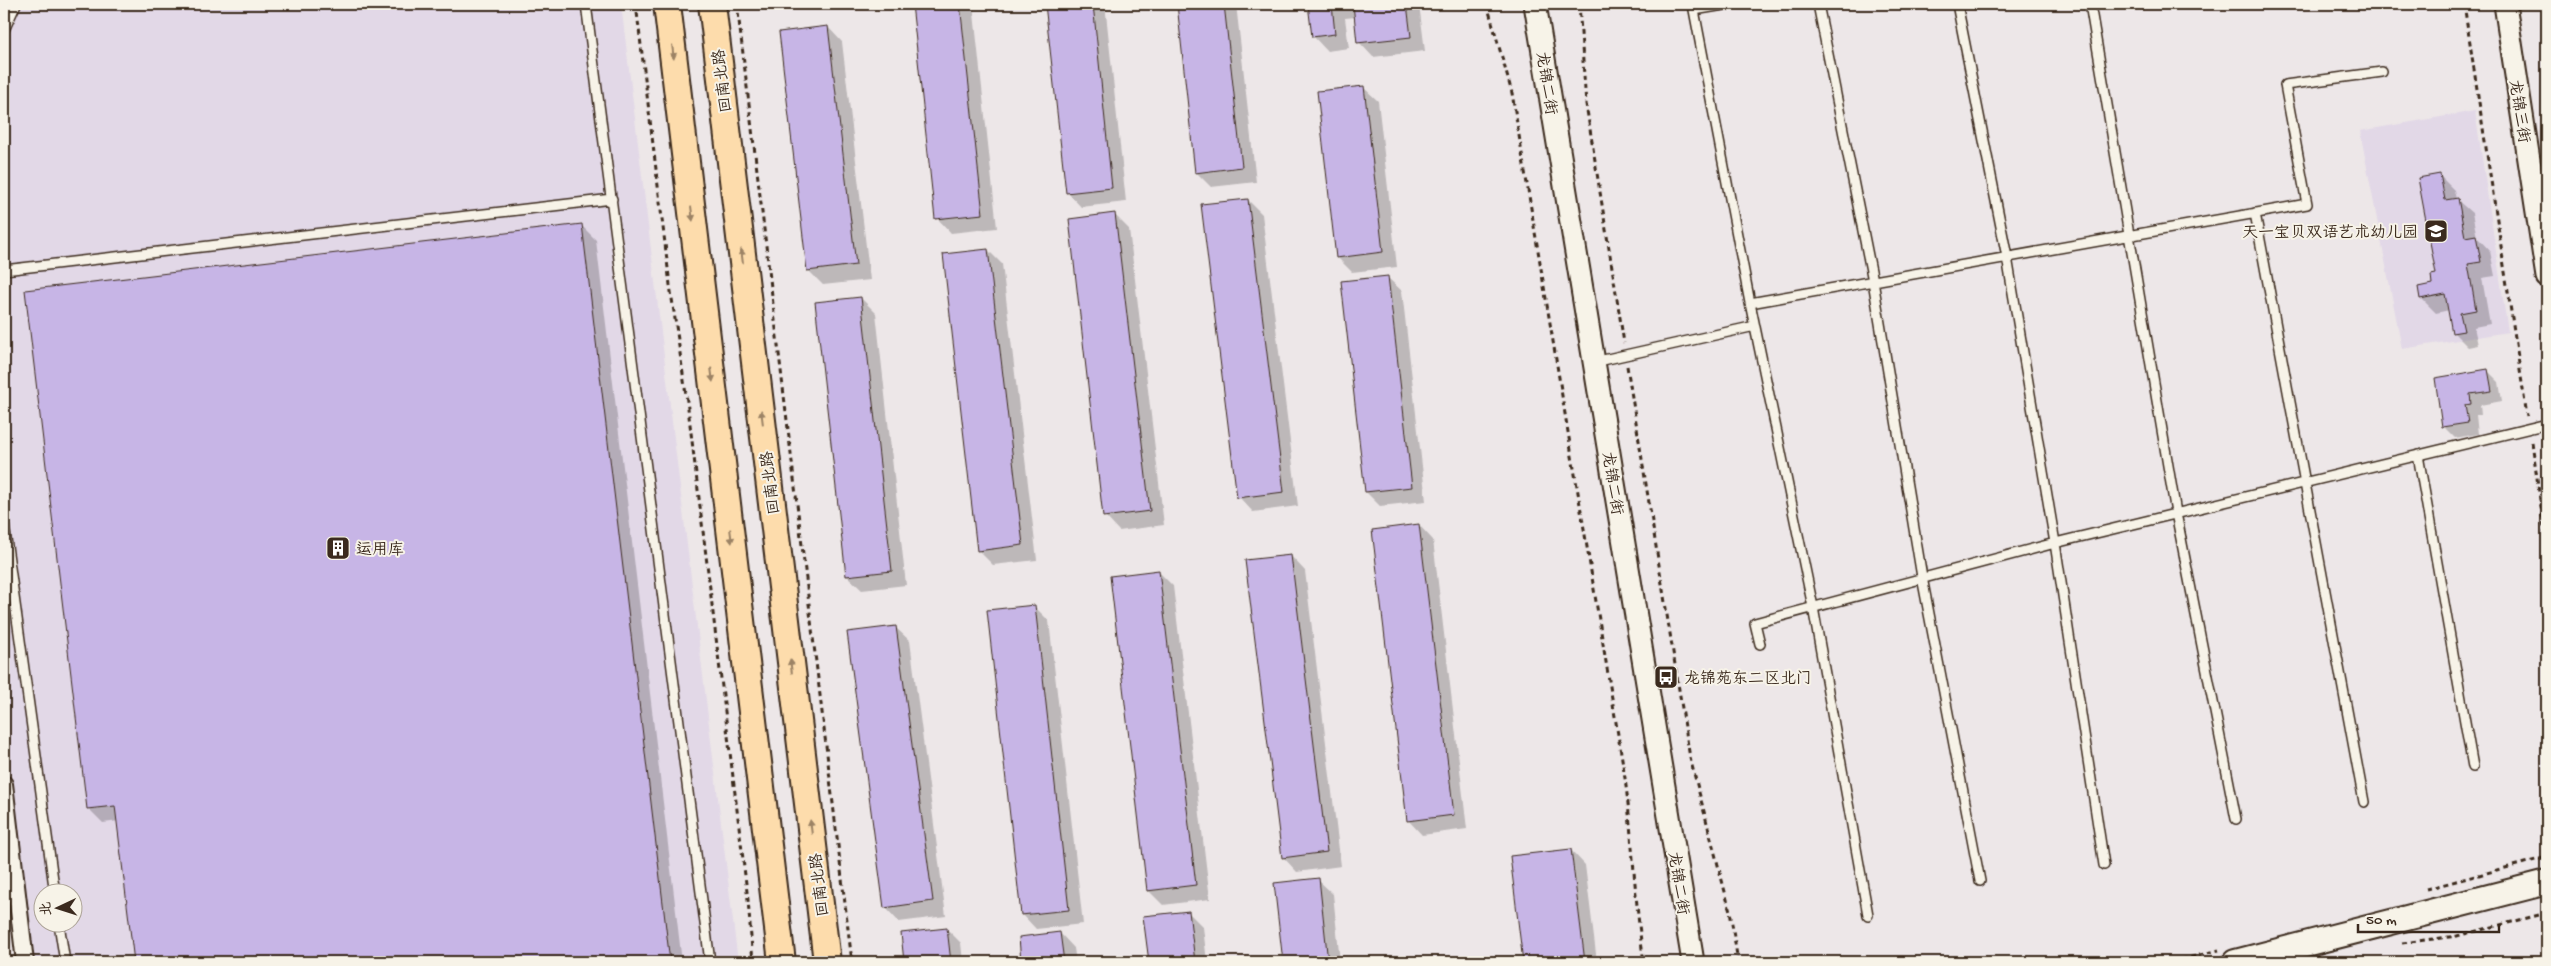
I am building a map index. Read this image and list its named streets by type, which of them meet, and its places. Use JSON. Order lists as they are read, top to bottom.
{
  "streets": {
    "main road": ["回南北路"],
    "street": ["龙锦二街", "龙锦三街"]
  },
  "places": {
    "school or university": ["天一宝贝双语艺术幼儿园"],
    "building": ["运用库"],
    "bus stop": ["龙锦苑东二区北门"]
  },
  "scale_bar": "50 m",
  "north": "left"
}
